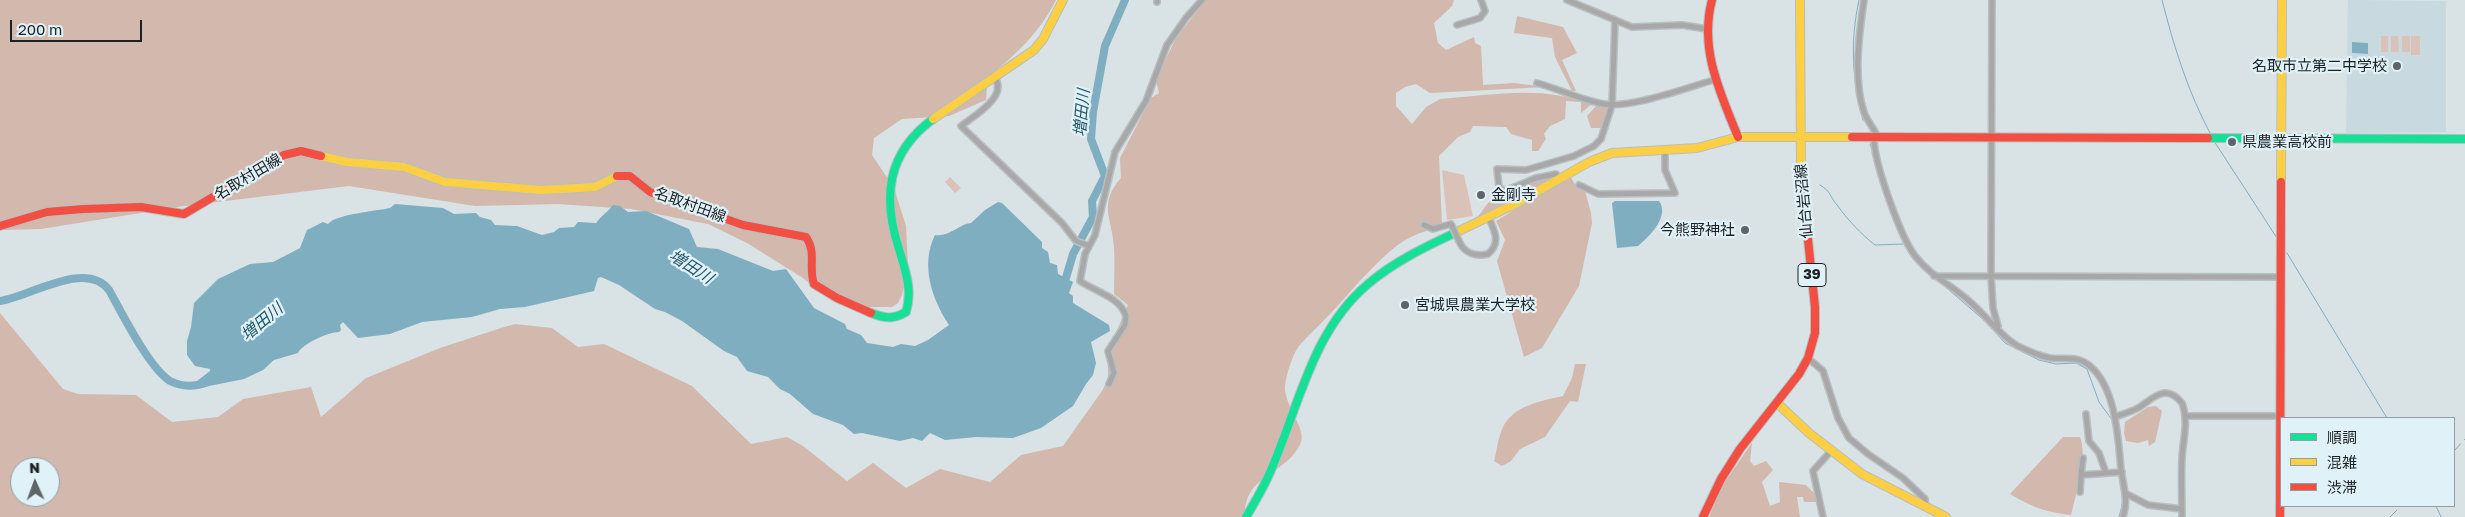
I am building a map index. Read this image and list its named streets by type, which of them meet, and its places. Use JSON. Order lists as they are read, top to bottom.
{
  "streets": {
    "street": ["名取村田線", "仙台岩沼線", "39"]
  },
  "water": ["増田川"],
  "places": [
    "名取市立第二中学校",
    "県農業高校前",
    "金剛寺",
    "今熊野神社",
    "宮城県農業大学校"
  ],
  "legend": ["順調", "混雑", "渋滞"],
  "scale_bar": "200 m",
  "north": "top"
}
